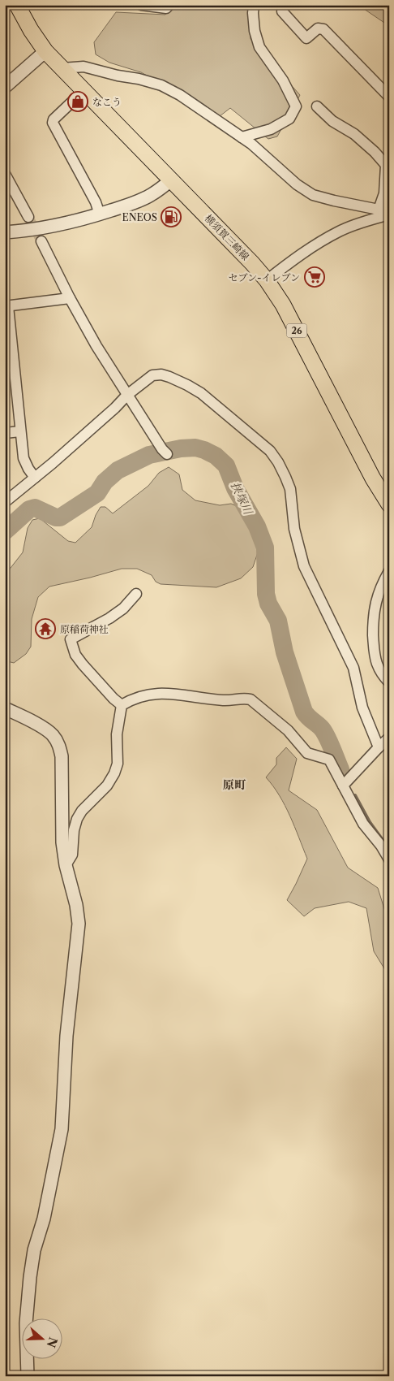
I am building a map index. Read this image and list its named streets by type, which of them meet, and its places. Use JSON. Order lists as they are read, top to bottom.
{
  "streets": {
    "main road": ["横須賀三崎線", "26"]
  },
  "districts": ["原町"],
  "water": ["挟塚川"],
  "places": {
    "shop": ["なこう"],
    "fuel station": ["ENEOS"],
    "supermarket": ["セブン-イレブン"],
    "temple": ["原稲荷神社"]
  },
  "north": "right"
}
